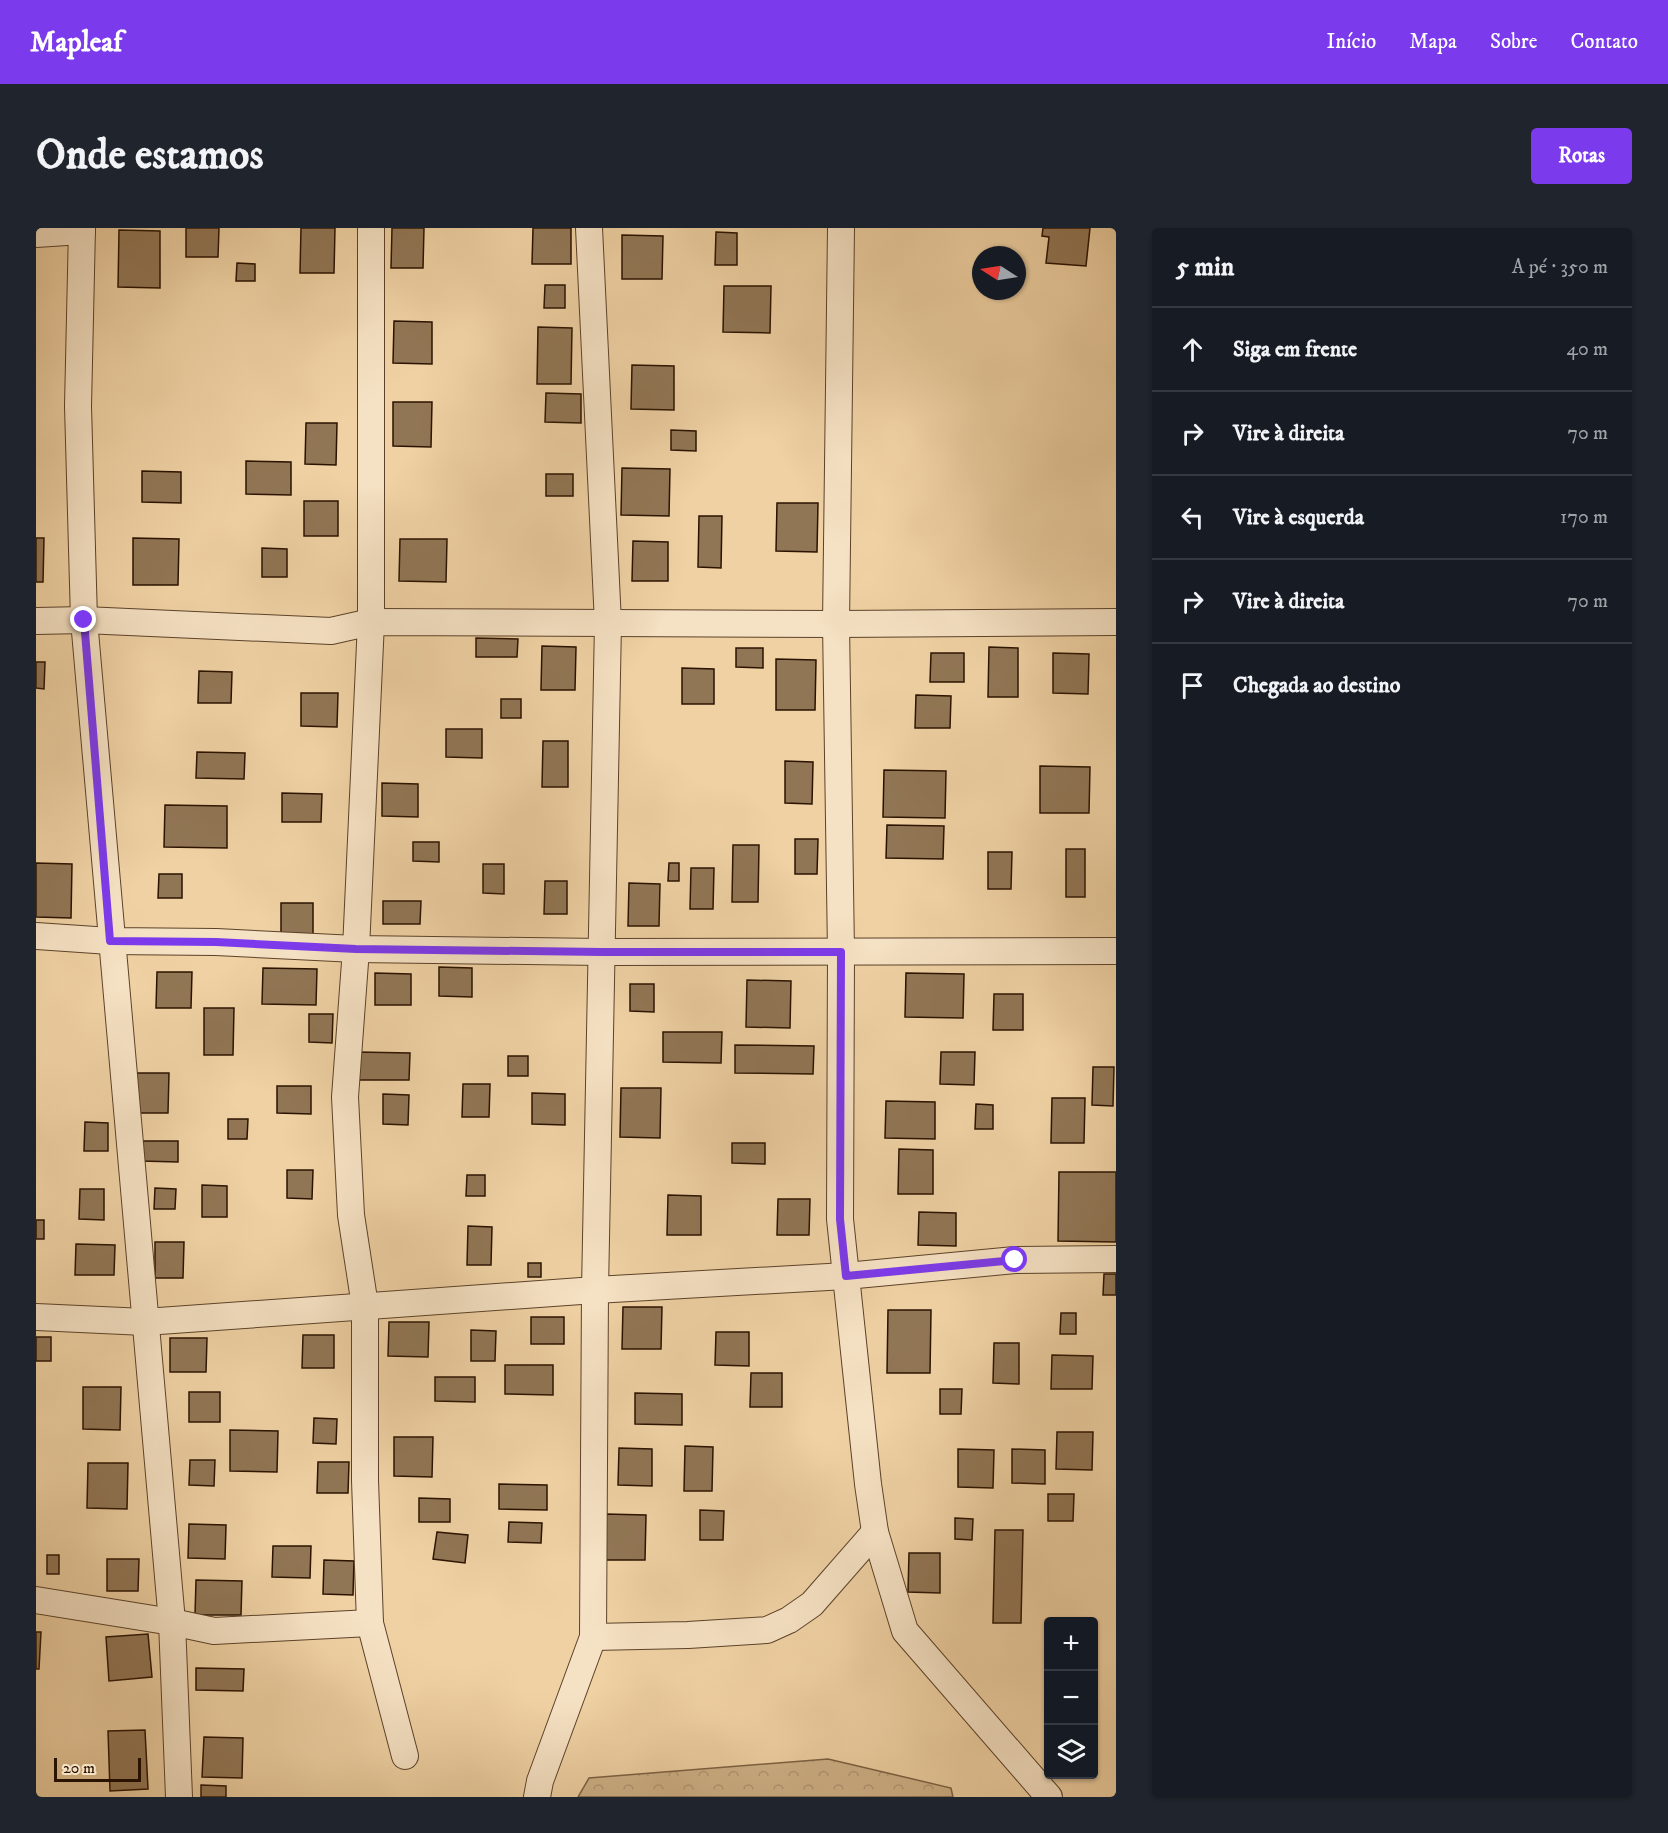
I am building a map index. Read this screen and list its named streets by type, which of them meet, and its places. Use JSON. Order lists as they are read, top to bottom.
{
  "scale_bar": "20 m",
  "north": "left",
  "page": {
    "header": "Mapleaf",
    "nav": [
      "Início",
      "Mapa",
      "Sobre",
      "Contato"
    ],
    "buttons": "Rotas",
    "title": "Onde estamos",
    "heading": ["5 min", "A pé · 350 m"],
    "list": [
      ["Siga em frente", "40 m"],
      ["Vire à direita", "70 m"],
      ["Vire à esquerda", "170 m"],
      ["Vire à direita", "70 m"],
      "Chegada ao destino"
    ],
    "map_buttons": ["+", "−"],
    "scale": "20 m"
  }
}
